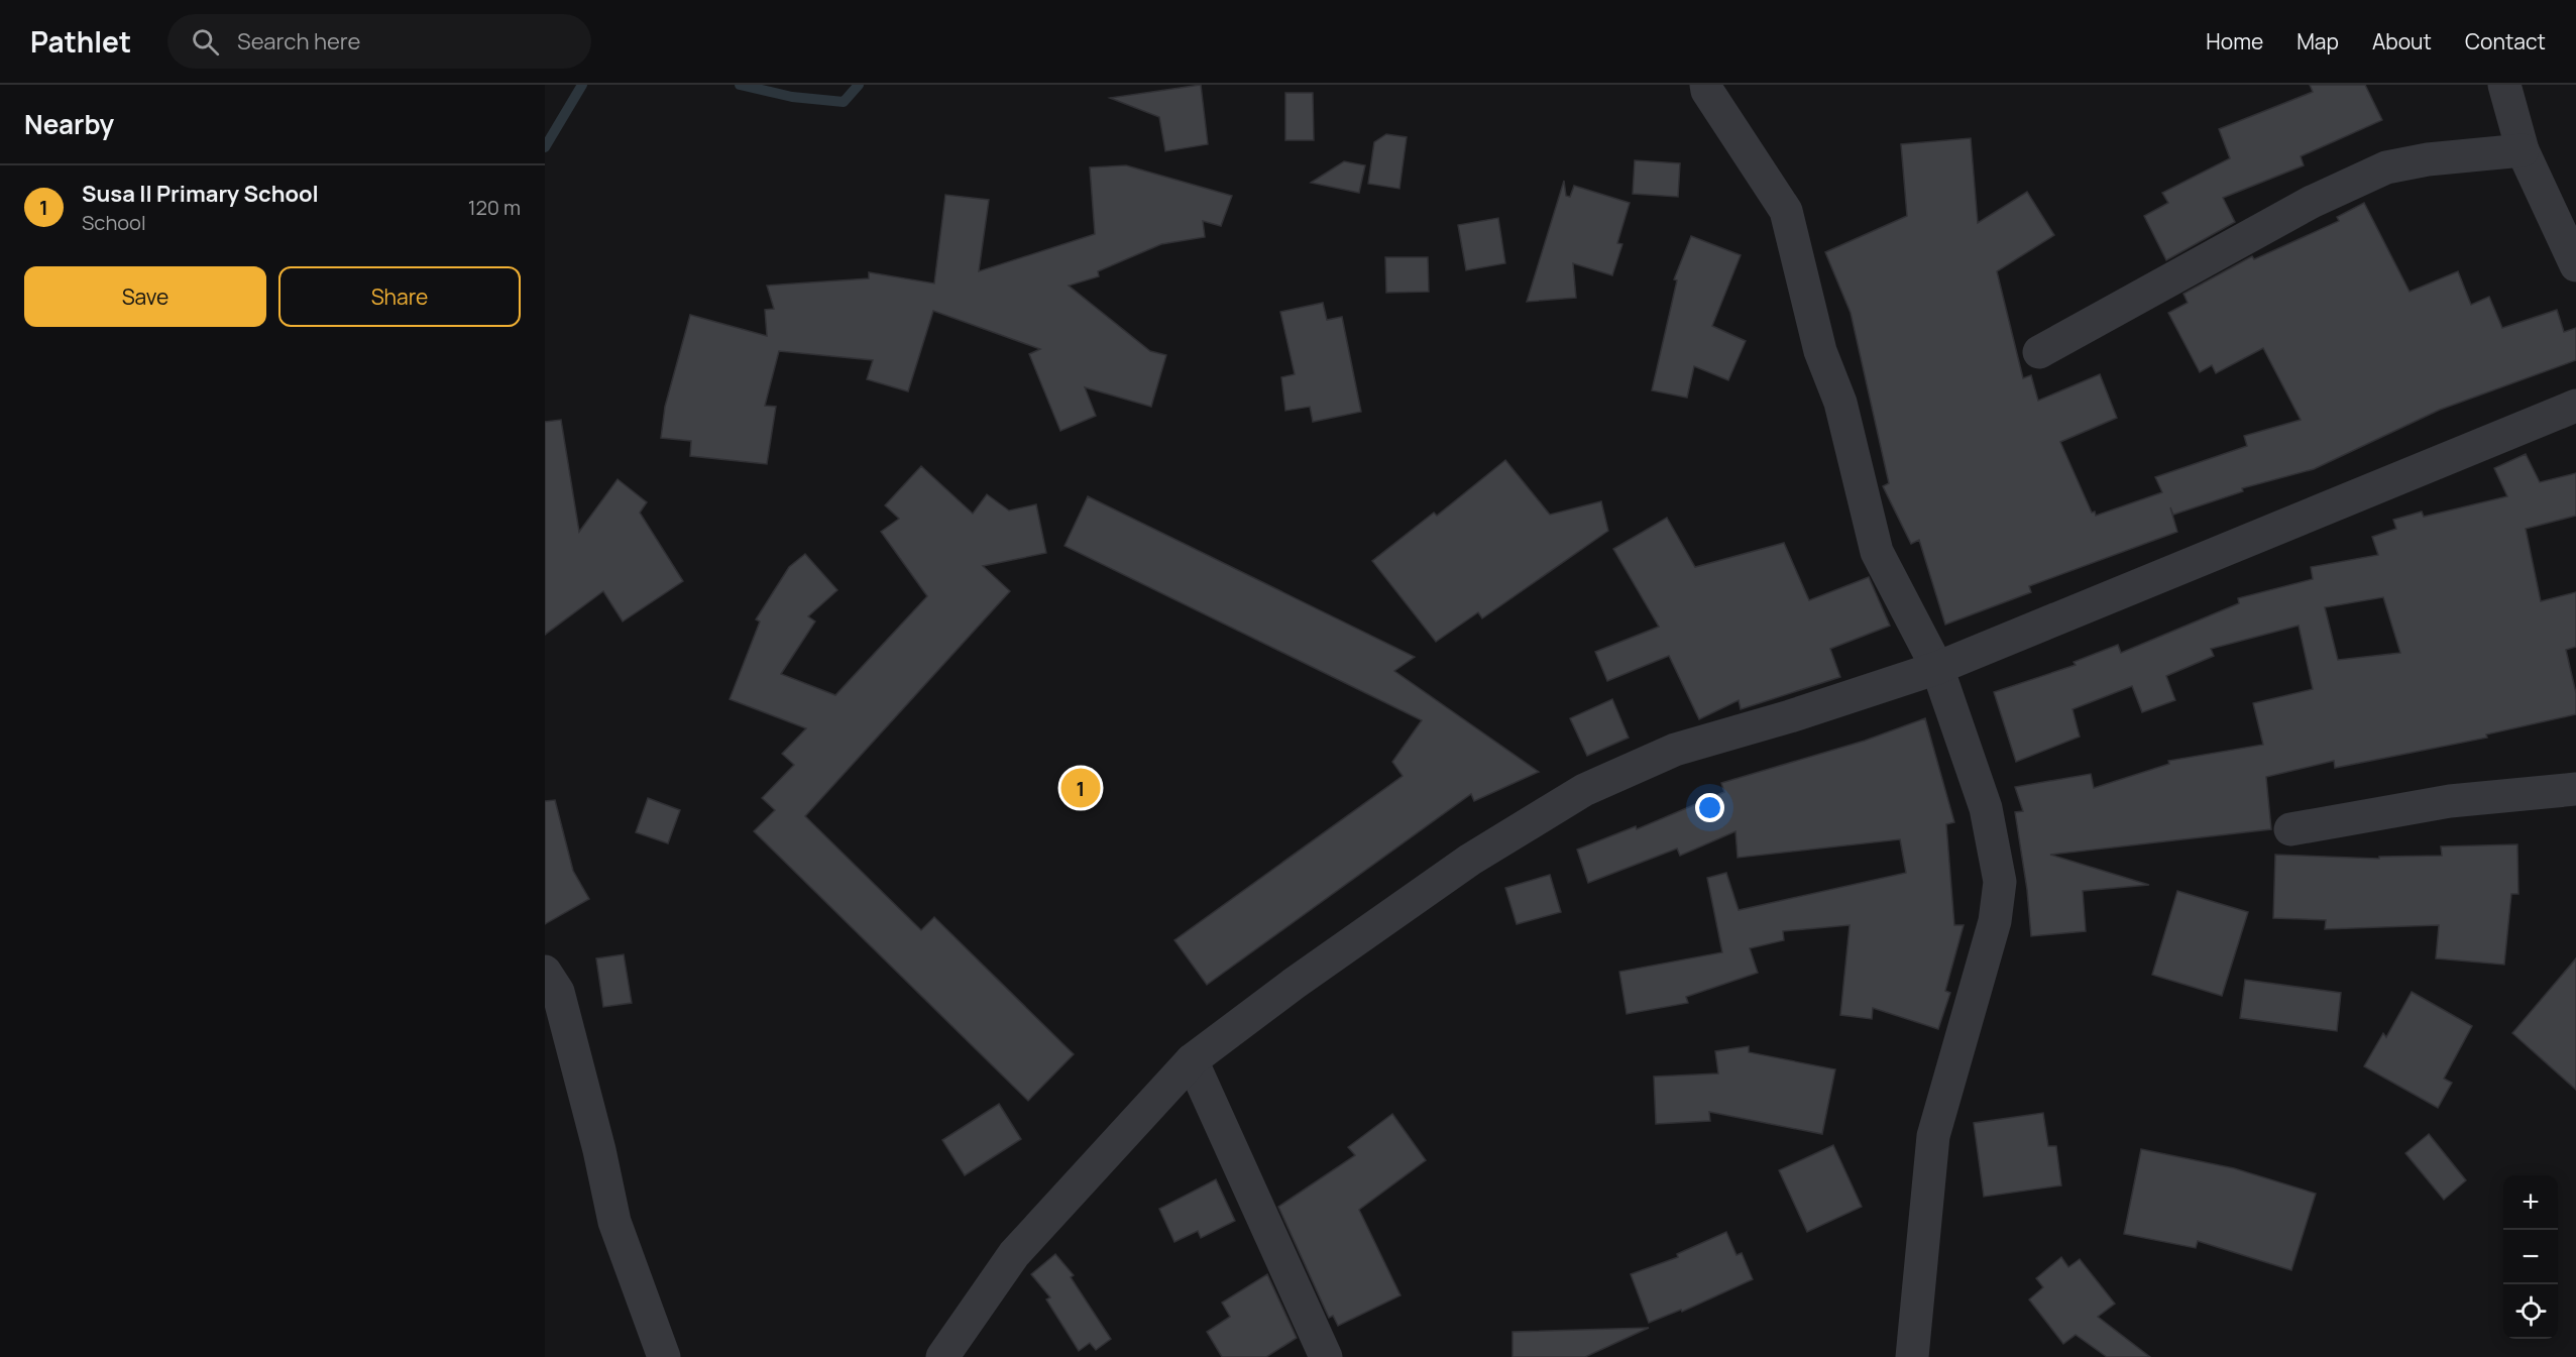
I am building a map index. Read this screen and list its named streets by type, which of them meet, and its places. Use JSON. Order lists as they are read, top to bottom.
{
  "page": {
    "header": "Pathlet",
    "search": "Search here",
    "nav": [
      "Home",
      "Map",
      "About",
      "Contact"
    ],
    "heading": "Nearby",
    "list": [
      {
        "mark": "1",
        "name": "Susa II Primary School",
        "note": "School",
        "value": "120 m"
      }
    ],
    "buttons": ["Save", "Share"],
    "pins": "1",
    "map_buttons": ["+", "−"]
  }
}
